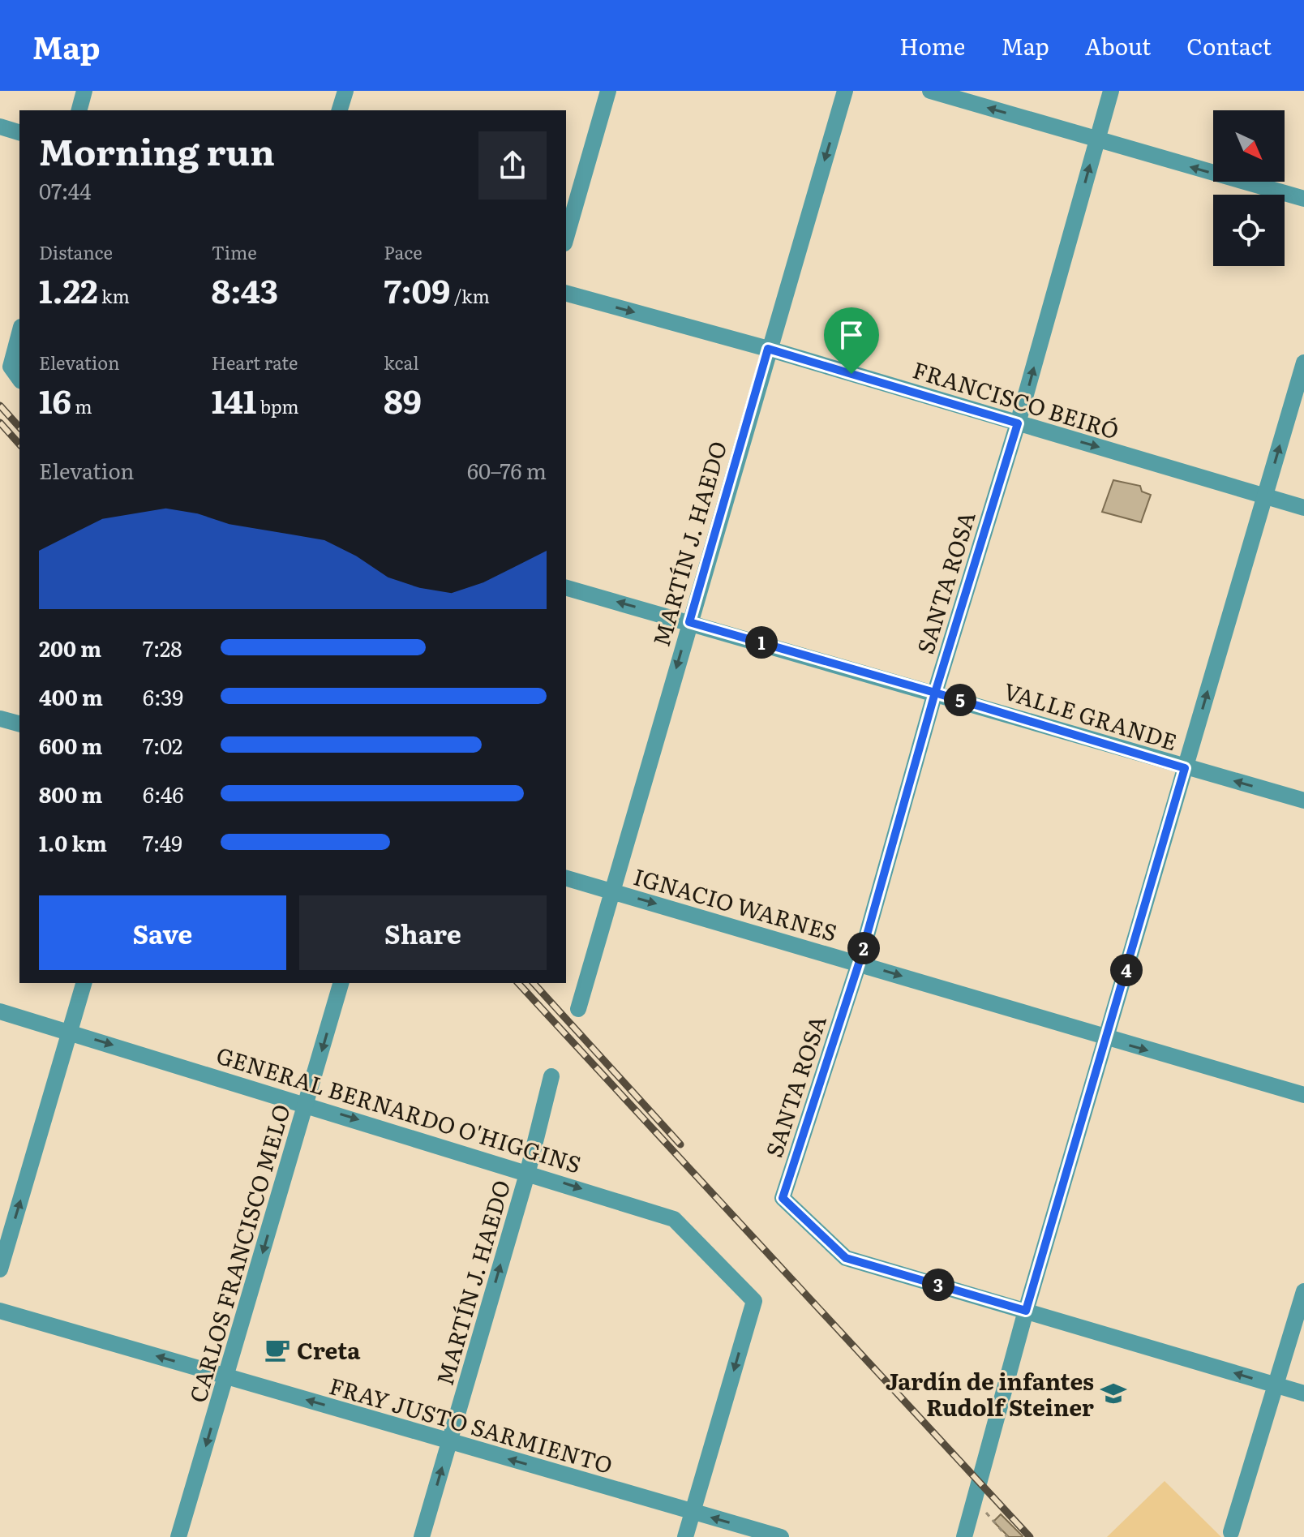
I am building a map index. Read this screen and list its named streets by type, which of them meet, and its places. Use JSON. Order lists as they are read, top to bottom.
{
  "streets": {
    "street": [
      "FRANCISCO BEIRÓ",
      "MARTÍN J. HAEDO",
      "SANTA ROSA",
      "VALLE GRANDE",
      "IGNACIO WARNES",
      "GENERAL BERNARDO O'HIGGINS",
      "CARLOS FRANCISCO MELO",
      "FRAY JUSTO SARMIENTO"
    ]
  },
  "crossings": [
    ["FRANCISCO BEIRÓ", "MARTÍN J. HAEDO"],
    ["FRANCISCO BEIRÓ", "SANTA ROSA"],
    ["MARTÍN J. HAEDO", "VALLE GRANDE"],
    ["MARTÍN J. HAEDO", "IGNACIO WARNES"],
    ["MARTÍN J. HAEDO", "GENERAL BERNARDO O'HIGGINS"],
    ["MARTÍN J. HAEDO", "FRAY JUSTO SARMIENTO"],
    ["SANTA ROSA", "VALLE GRANDE"],
    ["SANTA ROSA", "IGNACIO WARNES"],
    ["GENERAL BERNARDO O'HIGGINS", "CARLOS FRANCISCO MELO"],
    ["GENERAL BERNARDO O'HIGGINS", "FRAY JUSTO SARMIENTO"],
    ["CARLOS FRANCISCO MELO", "FRAY JUSTO SARMIENTO"]
  ],
  "one_way": [
    "FRANCISCO BEIRÓ",
    "IGNACIO WARNES",
    "GENERAL BERNARDO O'HIGGINS",
    "CARLOS FRANCISCO MELO",
    "FRAY JUSTO SARMIENTO"
  ],
  "places": {
    "cafe": ["Creta"],
    "school or university": ["Jardín de infantes Rudolf Steiner"]
  },
  "north": "bottom right",
  "page": {
    "header": "Map",
    "nav": [
      "Home",
      "Map",
      "About",
      "Contact"
    ],
    "heading": ["Morning run", "07:44"],
    "stats": [
      ["Distance", "1.22 km"],
      ["Time", "8:43"],
      ["Pace", "7:09 /km"],
      ["Elevation", "16 m"],
      ["Heart rate", "141 bpm"],
      ["kcal", "89"]
    ],
    "chart": ["Elevation", "60–76 m"],
    "list": [
      {
        "name": "200 m",
        "note": "7:28"
      },
      {
        "name": "400 m",
        "note": "6:39"
      },
      {
        "name": "600 m",
        "note": "7:02"
      },
      {
        "name": "800 m",
        "note": "6:46"
      },
      {
        "name": "1.0 km",
        "note": "7:49"
      }
    ],
    "pins": [
      "1",
      "5",
      "2",
      "4",
      "3"
    ],
    "buttons": ["Save", "Share"]
  }
}
